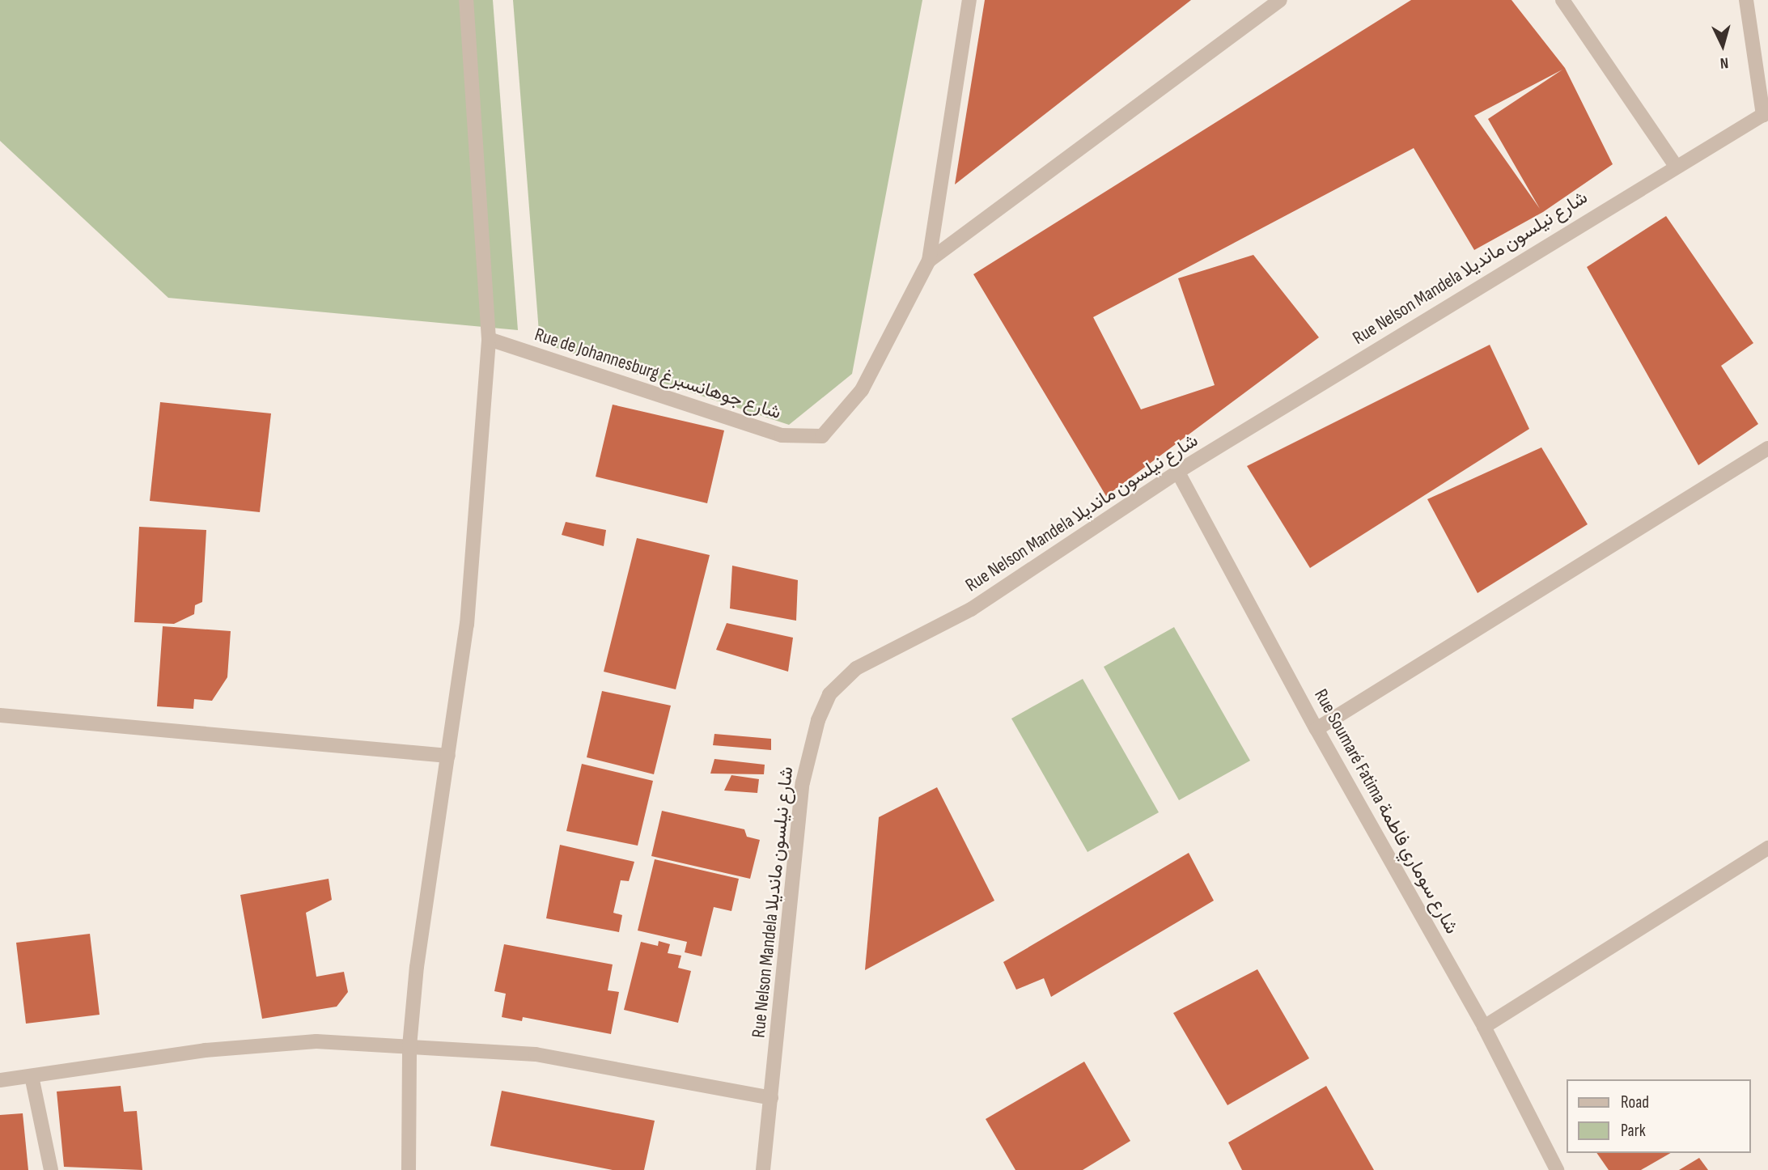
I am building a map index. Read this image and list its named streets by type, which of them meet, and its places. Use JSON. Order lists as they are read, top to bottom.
{
  "streets": {
    "street": ["Rue Nelson Mandela شارع نيلسون مانديلا", "Rue de Johannesburg شارع جوهانسبرغ", "Rue Soumaré Fatima شارع سوماري فاطمة"]
  },
  "crossings": [
    ["Rue Nelson Mandela شارع نيلسون مانديلا", "Rue Soumaré Fatima شارع سوماري فاطمة"]
  ],
  "legend": ["Road", "Park"],
  "north": "bottom"
}
